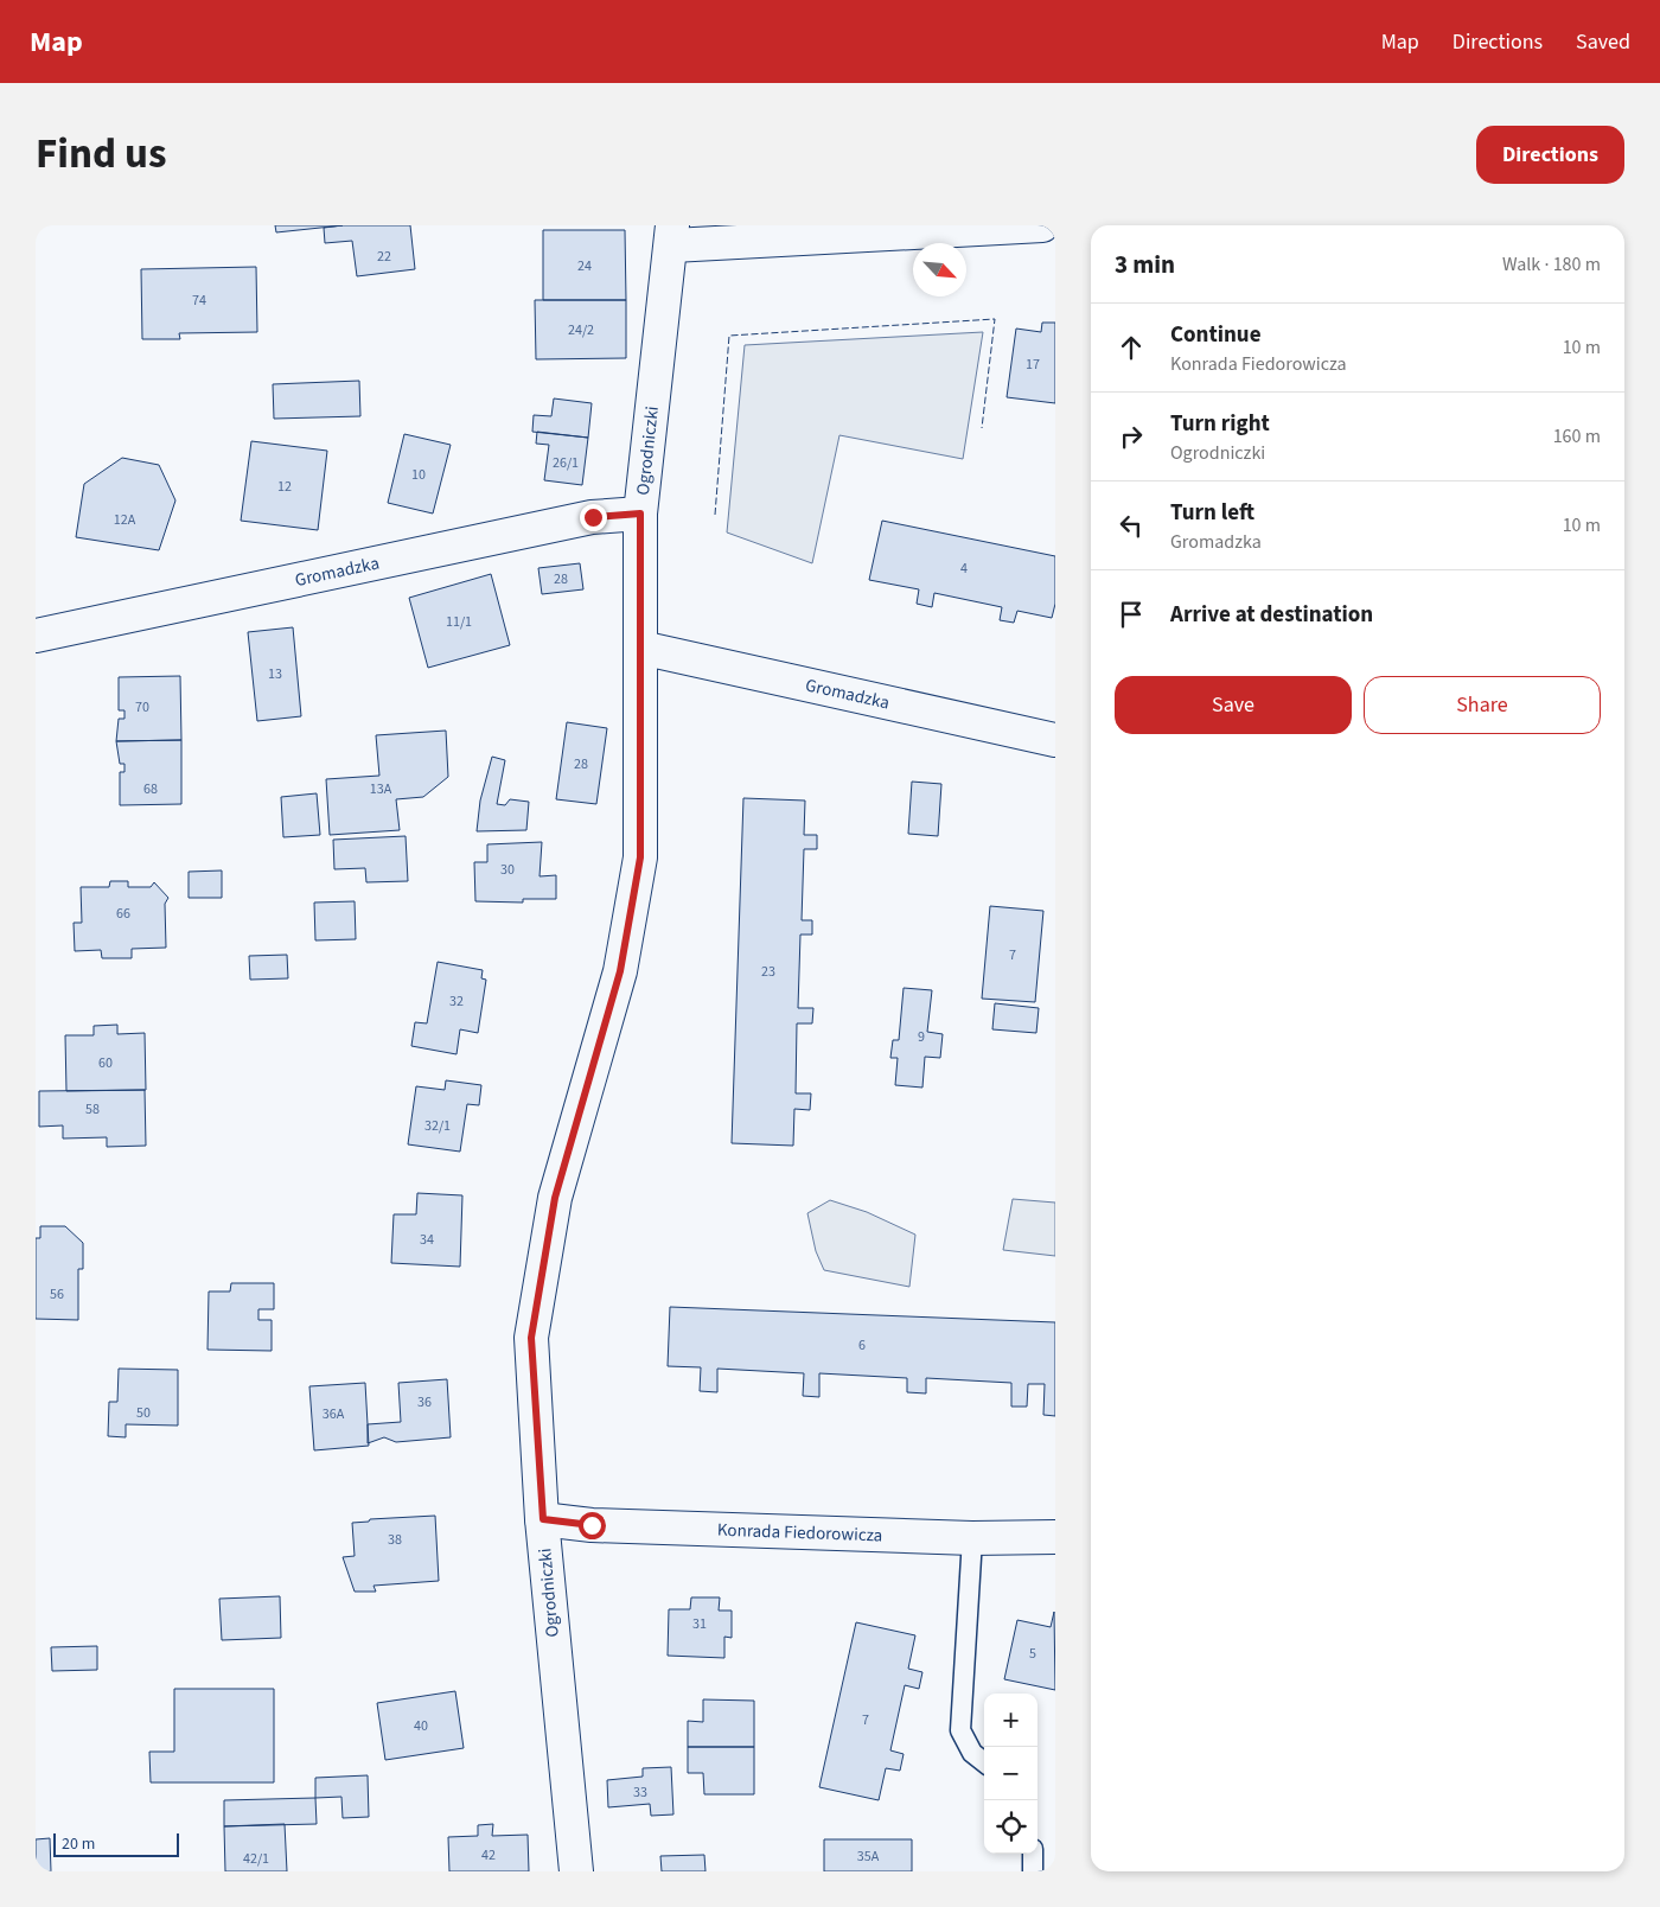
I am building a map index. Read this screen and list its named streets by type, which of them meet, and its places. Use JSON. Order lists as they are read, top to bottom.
{
  "streets": {
    "street": ["Ogrodniczki", "Gromadzka", "Konrada Fiedorowicza"]
  },
  "crossings": [
    ["Ogrodniczki", "Gromadzka"],
    ["Ogrodniczki", "Konrada Fiedorowicza"]
  ],
  "house_numbers": [
    "22",
    "24",
    "74",
    "24/2",
    "17",
    "26/1",
    "10",
    "12",
    "12A",
    "4",
    "28",
    "11/1",
    "13",
    "70",
    "28",
    "68",
    "13A",
    "30",
    "66",
    "7",
    "23",
    "32",
    "9",
    "60",
    "58",
    "32/1",
    "34",
    "56",
    "6",
    "36",
    "50",
    "36A",
    "38",
    "31",
    "5",
    "7",
    "40",
    "33",
    "42",
    "35A",
    "42/1"
  ],
  "scale_bar": "20 m",
  "north": "bottom right",
  "page": {
    "header": "Map",
    "nav": ["Map", "Directions", "Saved"],
    "title": "Find us",
    "buttons": [
      "Directions",
      ["Save", "Share"]
    ],
    "heading": ["3 min", "Walk · 180 m"],
    "list": [
      ["Continue", "Konrada Fiedorowicza", "10 m"],
      ["Turn right", "Ogrodniczki", "160 m"],
      ["Turn left", "Gromadzka", "10 m"],
      "Arrive at destination"
    ],
    "map_buttons": ["+", "−"],
    "scale": "20 m"
  }
}
